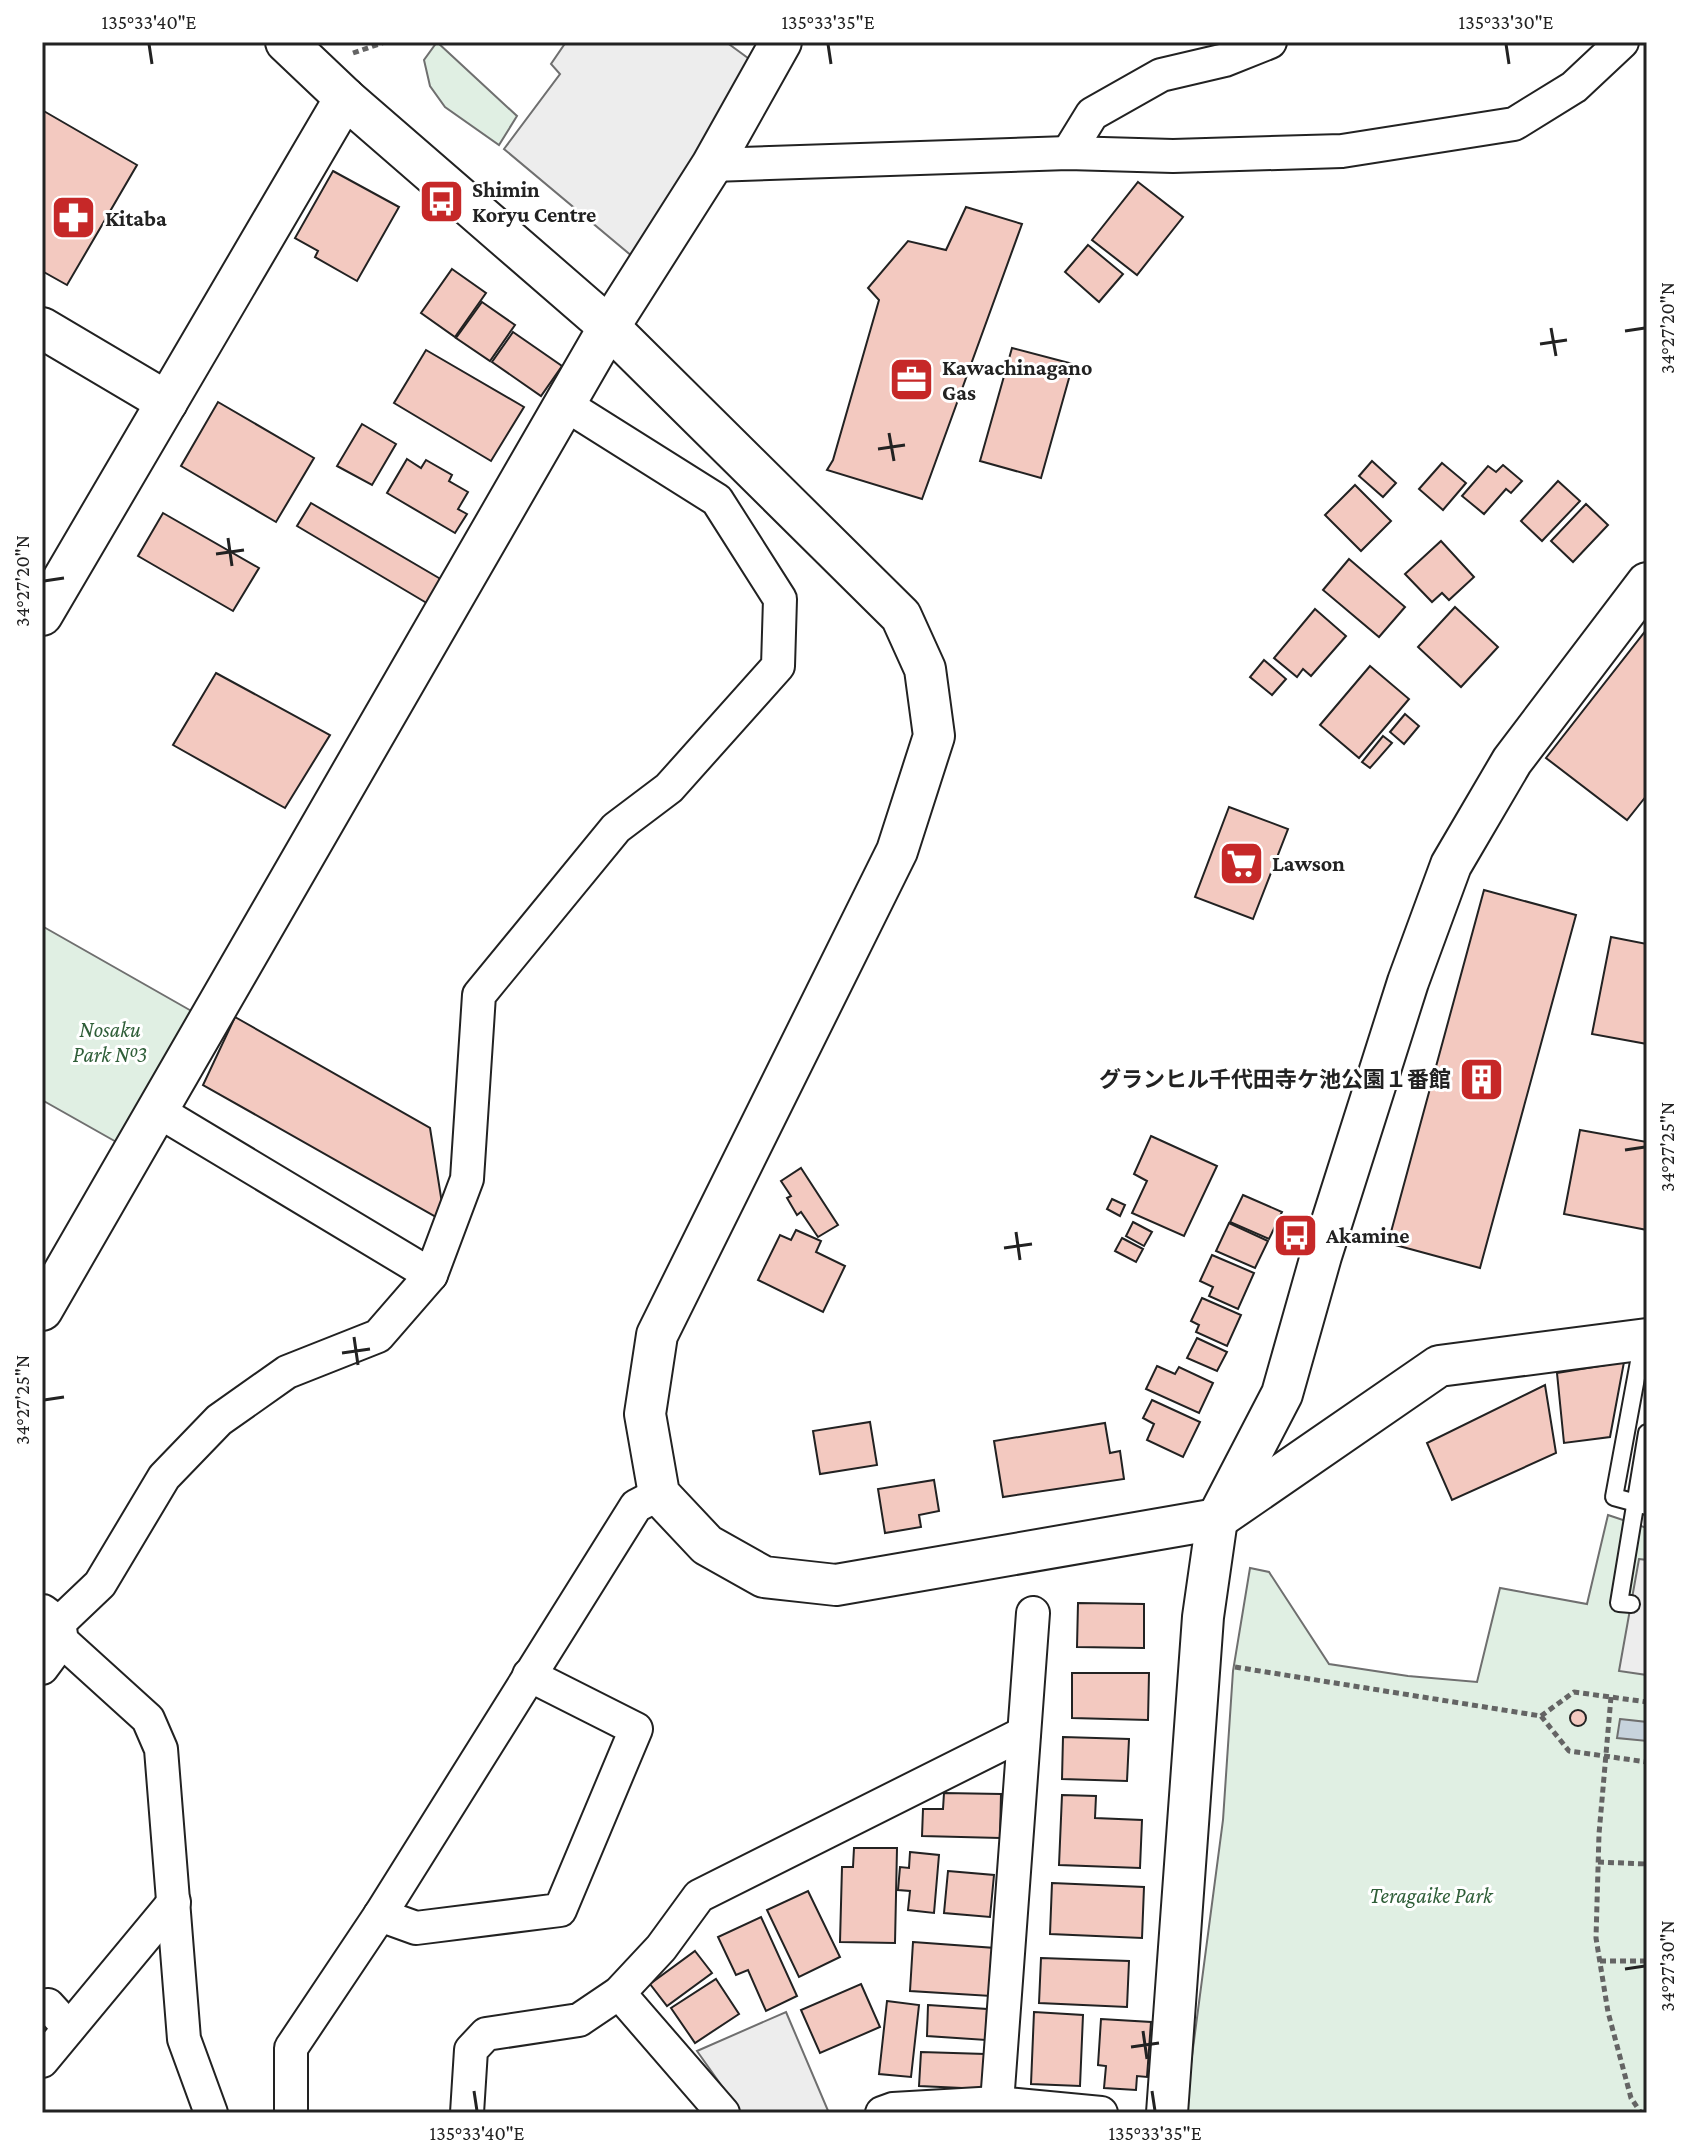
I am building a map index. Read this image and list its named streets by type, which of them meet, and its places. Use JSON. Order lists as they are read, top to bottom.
{
  "parks": ["Nosaku Park №3", "Teragaike Park"],
  "places": {
    "bus stop": ["Shimin Koryu Centre", "Akamine"],
    "pharmacy": ["Kitaba"],
    "office": ["Kawachinagano Gas"],
    "supermarket": ["Lawson"],
    "building": ["グランヒル千代田寺ケ池公園１番館"]
  },
  "coordinates": [
    "135°33'40\"E",
    "135°33'35\"E",
    "135°33'30\"E",
    "34°27'20\"N",
    "34°27'25\"N",
    "34°27'30\"N"
  ]
}
